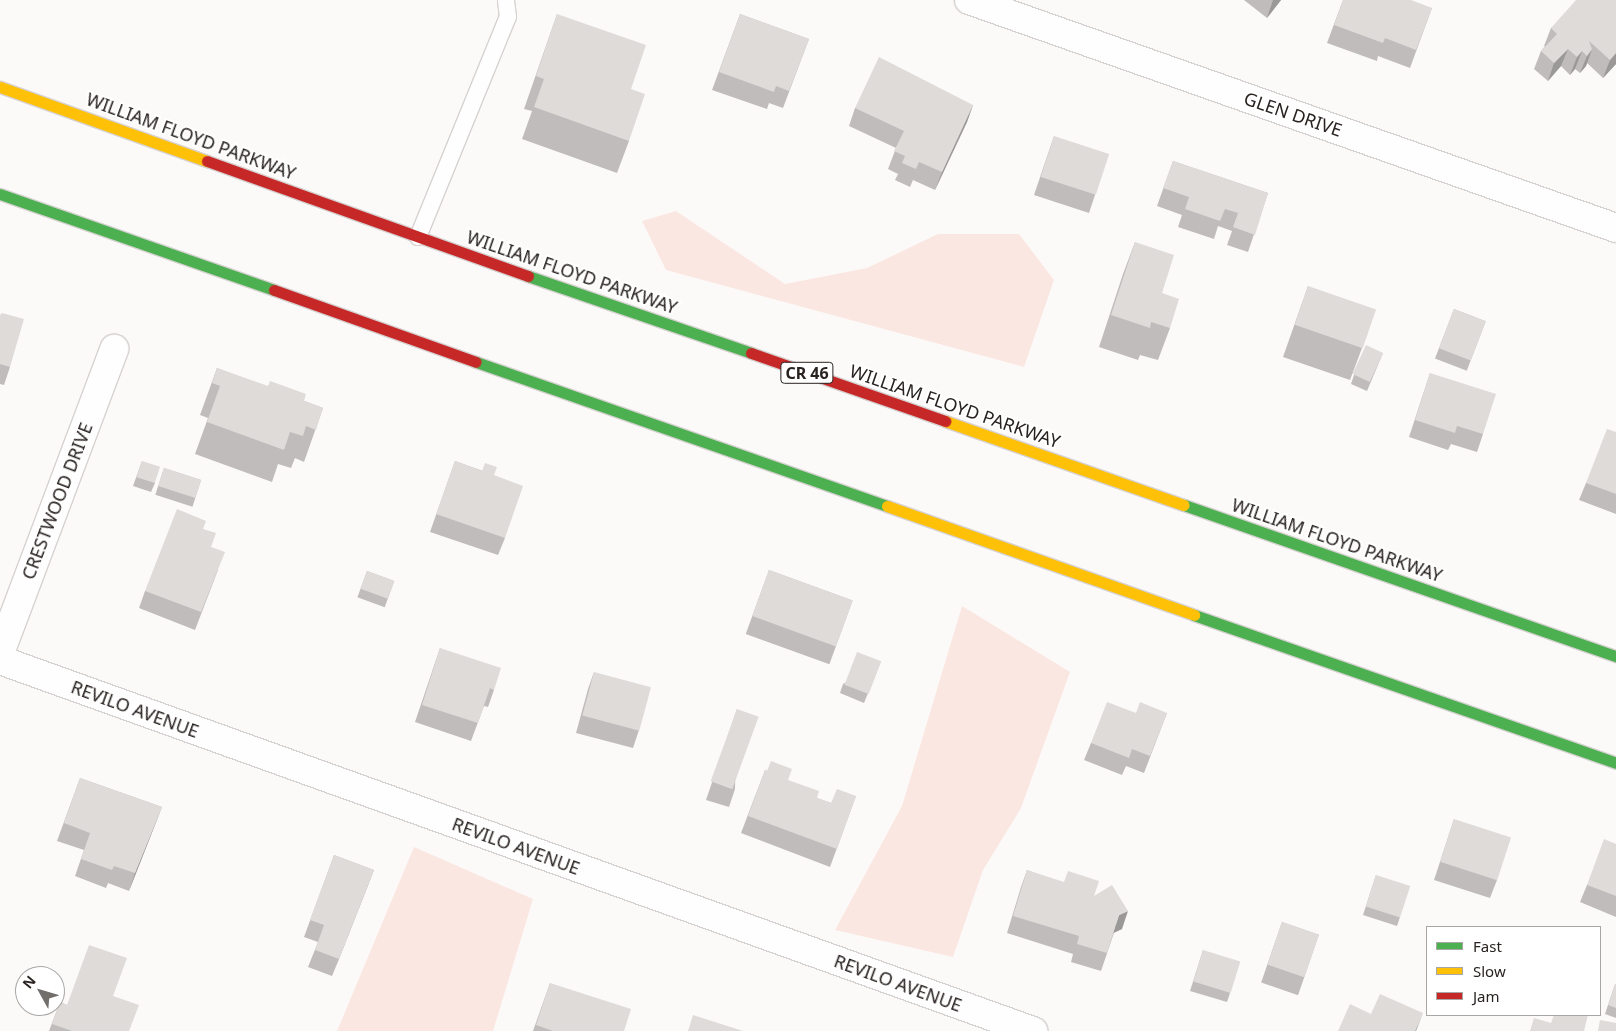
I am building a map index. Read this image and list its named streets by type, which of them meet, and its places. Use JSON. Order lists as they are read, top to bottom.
{
  "streets": {
    "highway": ["WILLIAM FLOYD PARKWAY", "CR 46"],
    "street": ["GLEN DRIVE", "CRESTWOOD DRIVE", "REVILO AVENUE"]
  },
  "legend": ["Fast", "Slow", "Jam"],
  "north": "top left"
}
